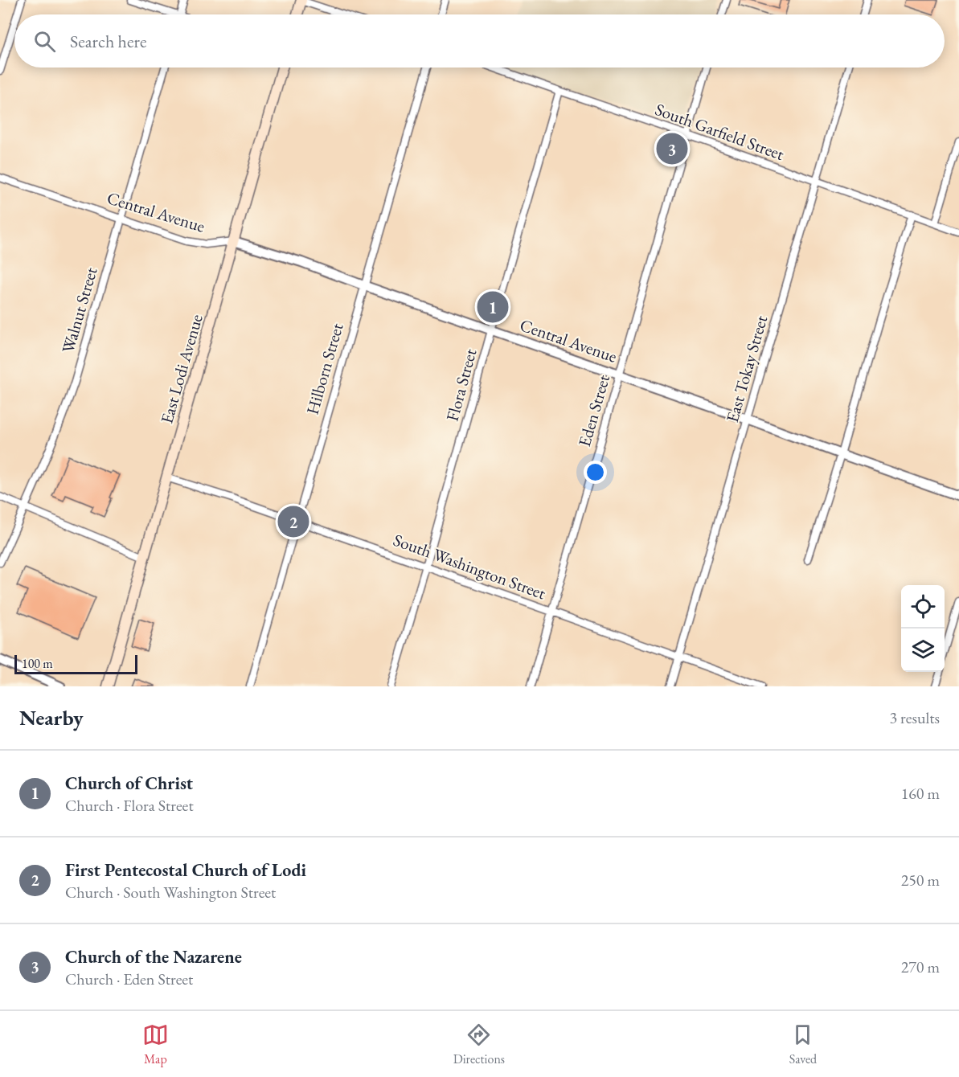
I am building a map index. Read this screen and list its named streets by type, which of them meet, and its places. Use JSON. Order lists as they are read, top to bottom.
{
  "streets": {
    "main road": ["East Lodi Avenue"],
    "street": [
      "South Garfield Street",
      "Central Avenue",
      "Walnut Street",
      "Hilborn Street",
      "East Tokay Street",
      "Flora Street",
      "Eden Street",
      "South Washington Street"
    ]
  },
  "crossings": [
    ["South Garfield Street", "East Tokay Street"],
    ["South Garfield Street", "Flora Street"],
    ["South Garfield Street", "Eden Street"],
    ["Central Avenue", "Walnut Street"],
    ["Central Avenue", "East Lodi Avenue"],
    ["Central Avenue", "Hilborn Street"],
    ["Central Avenue", "East Tokay Street"],
    ["Central Avenue", "Flora Street"],
    ["Central Avenue", "Eden Street"],
    ["East Lodi Avenue", "South Washington Street"],
    ["Hilborn Street", "South Washington Street"],
    ["East Tokay Street", "South Washington Street"],
    ["Flora Street", "South Washington Street"],
    ["Eden Street", "South Washington Street"]
  ],
  "scale_bar": "100 m",
  "page": {
    "search": "Search here",
    "pins": ["3", "1", "2"],
    "scale": "100 m",
    "heading": ["Nearby", "3 results"],
    "list": [
      {
        "mark": "1",
        "name": "Church of Christ",
        "note": "Church · Flora Street",
        "value": "160 m"
      },
      {
        "mark": "2",
        "name": "First Pentecostal Church of Lodi",
        "note": "Church · South Washington Street",
        "value": "250 m"
      },
      {
        "mark": "3",
        "name": "Church of the Nazarene",
        "note": "Church · Eden Street",
        "value": "270 m"
      }
    ],
    "nav": ["Map", "Directions", "Saved"]
  }
}
